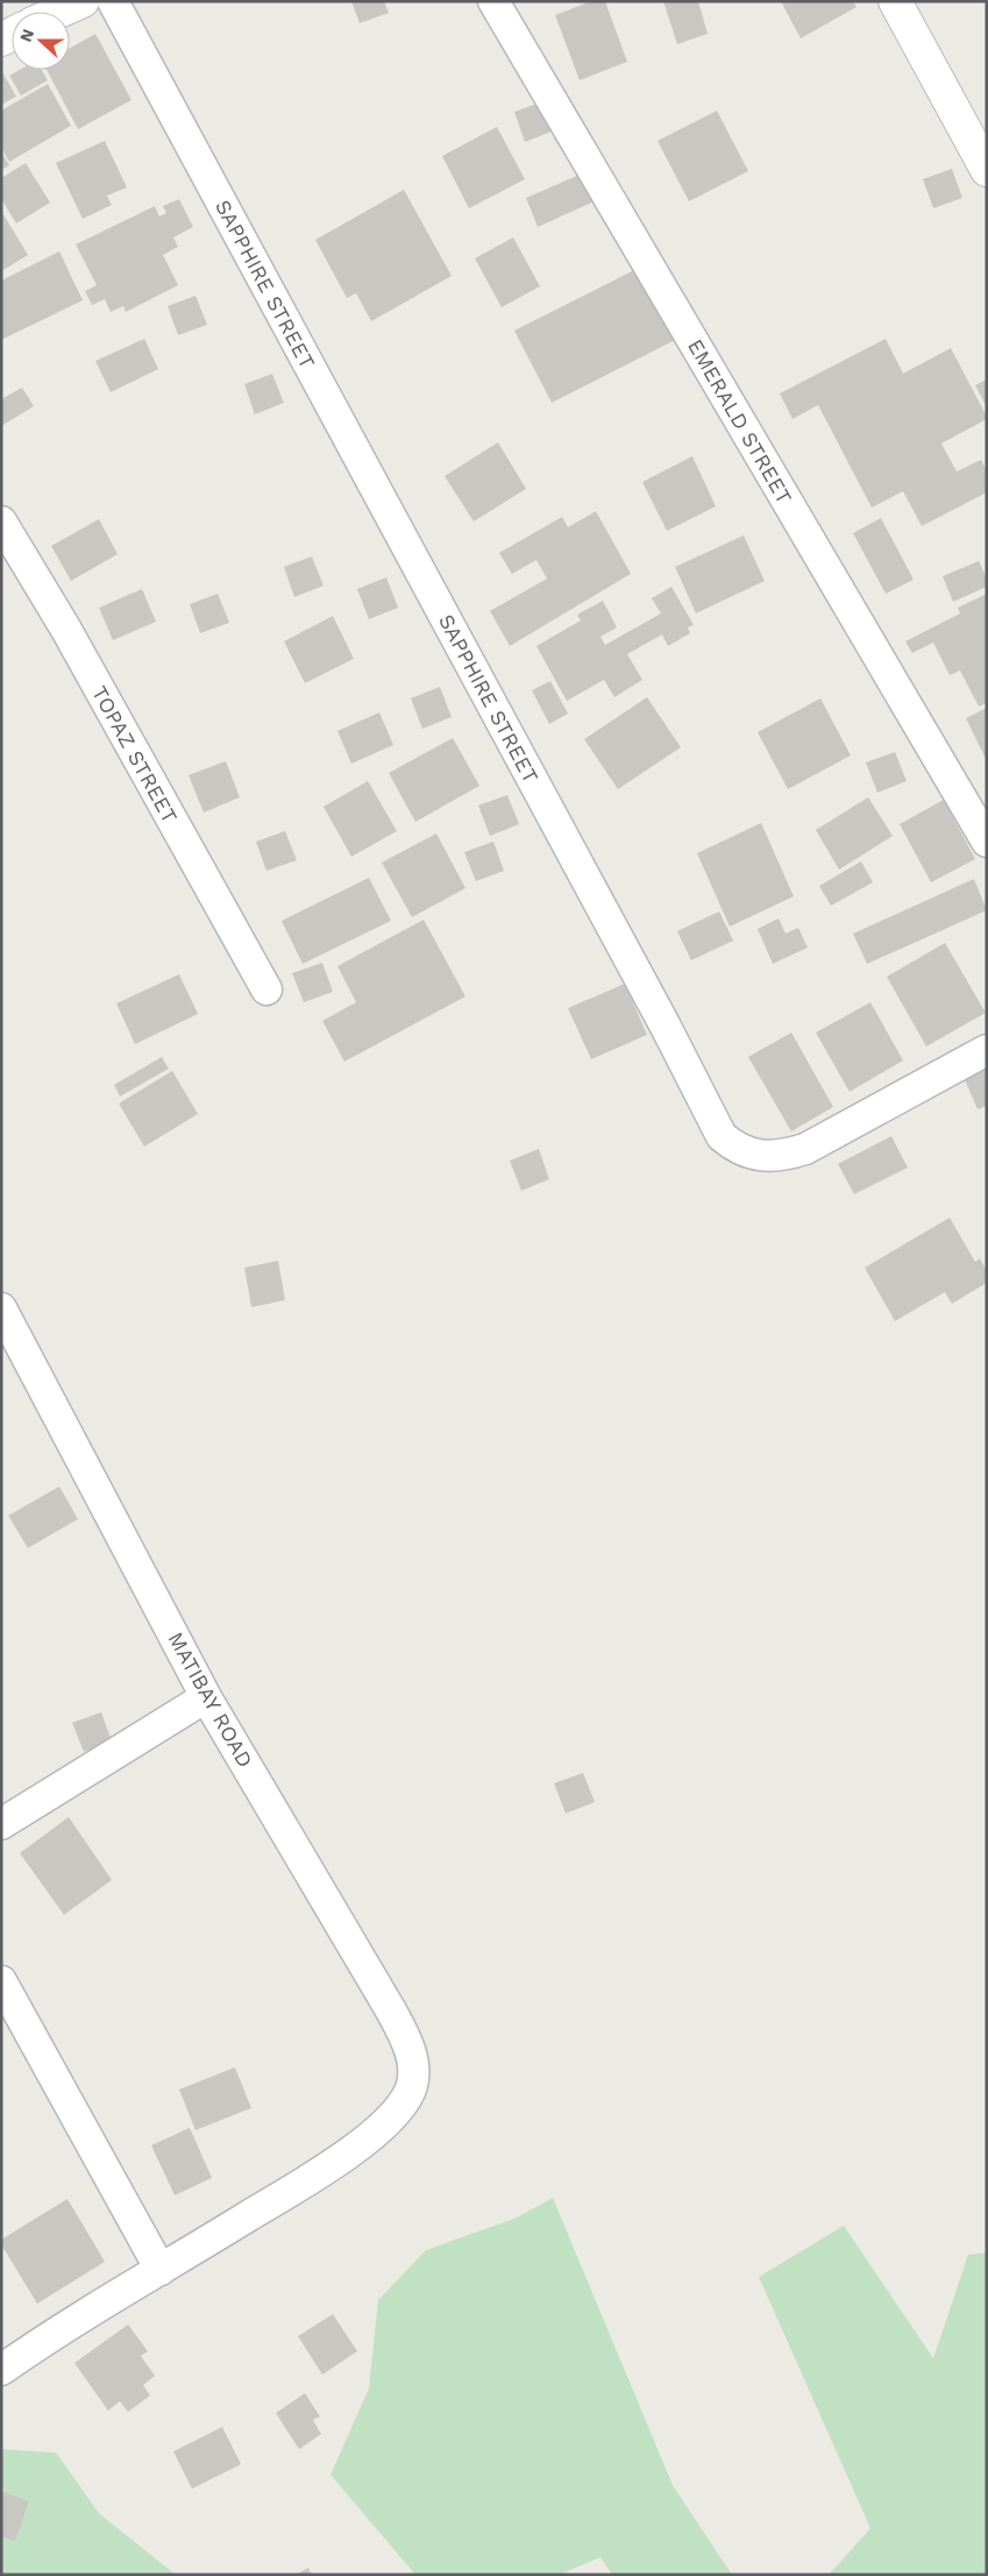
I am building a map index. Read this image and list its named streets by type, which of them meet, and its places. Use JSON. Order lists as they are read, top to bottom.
{
  "streets": {
    "street": [
      "SAPPHIRE STREET",
      "EMERALD STREET",
      "TOPAZ STREET",
      "MATIBAY ROAD"
    ]
  },
  "north": "left"
}
